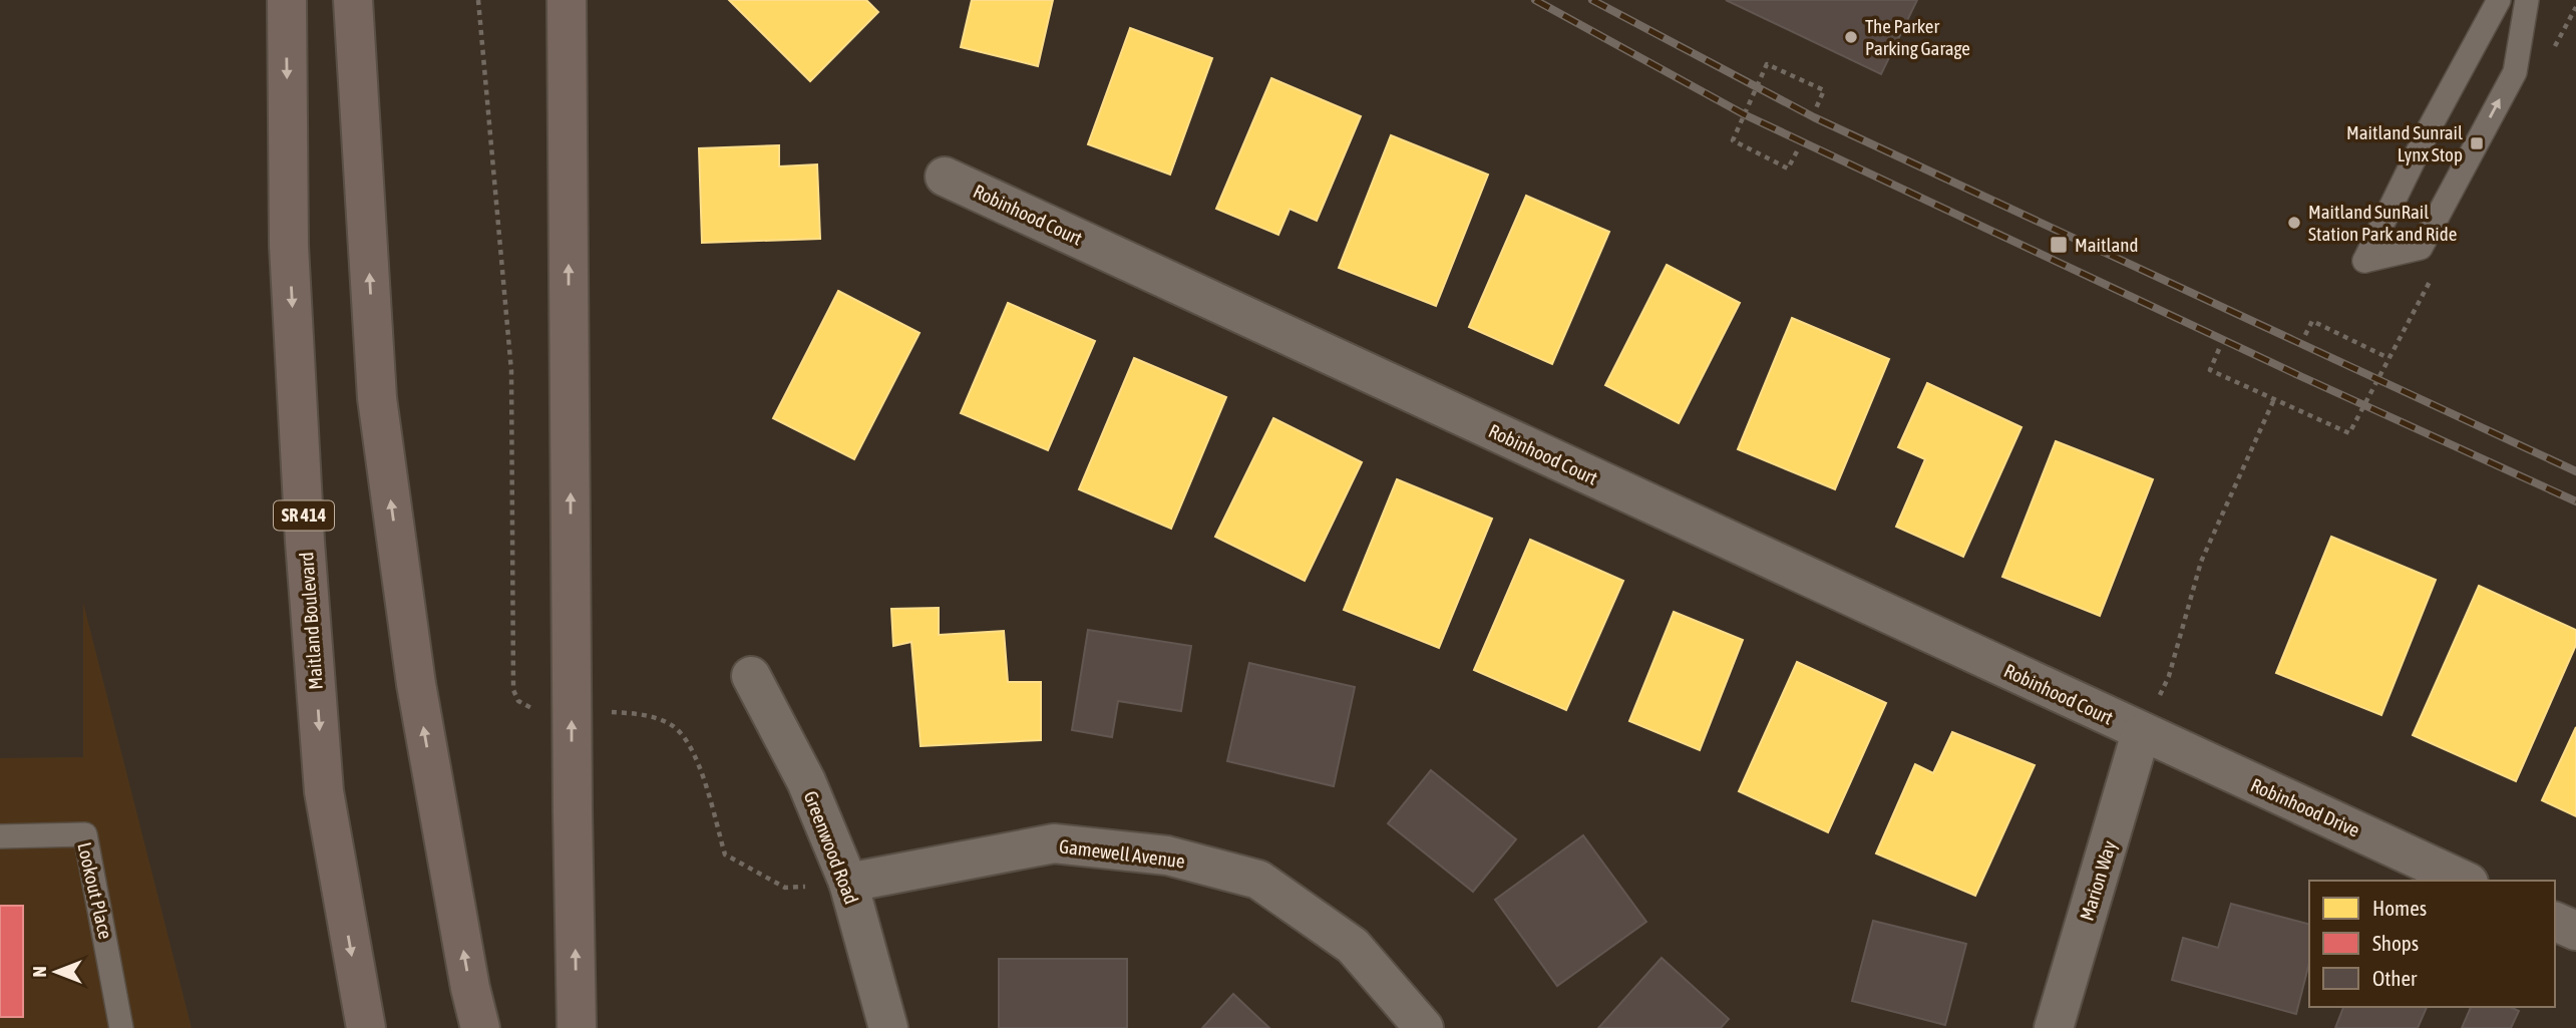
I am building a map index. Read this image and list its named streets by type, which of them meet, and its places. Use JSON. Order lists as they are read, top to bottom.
{
  "streets": {
    "main road": ["SR 414", "Maitland Boulevard"],
    "street": [
      "Robinhood Court",
      "Robinhood Drive",
      "Greenwood Road",
      "Gamewell Avenue",
      "Marion Way"
    ],
    "lane": ["Lookout Place"]
  },
  "crossings": [
    ["Robinhood Court", "Robinhood Drive"],
    ["Robinhood Court", "Marion Way"],
    ["Robinhood Drive", "Marion Way"],
    ["Greenwood Road", "Gamewell Avenue"]
  ],
  "places": {
    "other": ["The Parker Parking Garage", "Maitland SunRail Station Park and Ride"],
    "transit": ["Maitland Sunrail Lynx Stop", "Maitland"]
  },
  "legend": ["Homes", "Shops", "Other"],
  "north": "left"
}
